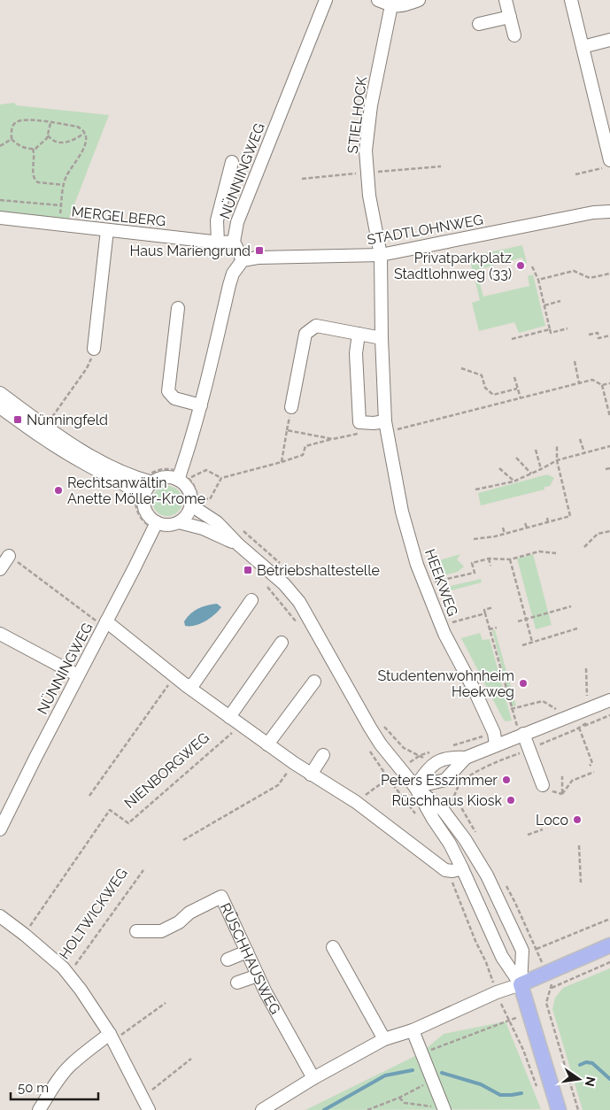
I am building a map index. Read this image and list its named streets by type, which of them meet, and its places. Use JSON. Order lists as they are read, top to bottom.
{
  "streets": {
    "street": [
      "STIELHOCK",
      "NÜNNINGWEG",
      "MERGELBERG",
      "STADTLOHNWEG",
      "HEEKWEG",
      "HOLTWICKWEG",
      "RÜSCHHAUSWEG"
    ],
    "path": ["NIENBORGWEG"]
  },
  "crossings": [
    ["STIELHOCK", "STADTLOHNWEG"],
    ["STIELHOCK", "HEEKWEG"],
    ["NÜNNINGWEG", "MERGELBERG"],
    ["NÜNNINGWEG", "STADTLOHNWEG"],
    ["STADTLOHNWEG", "HEEKWEG"],
    ["NIENBORGWEG", "HOLTWICKWEG"]
  ],
  "places": {
    "transit": ["Haus Mariengrund", "Nünningfeld", "Betriebshaltestelle"],
    "other": [
      "Privatparkplatz Stadtlohnweg (33)",
      "Rechtsanwältin Anette Möller-Krome",
      "Studentenwohnheim Heekweg",
      "Peters Esszimmer",
      "Rüschhaus Kiosk",
      "Loco"
    ]
  },
  "scale_bar": "50 m",
  "north": "right"
}
